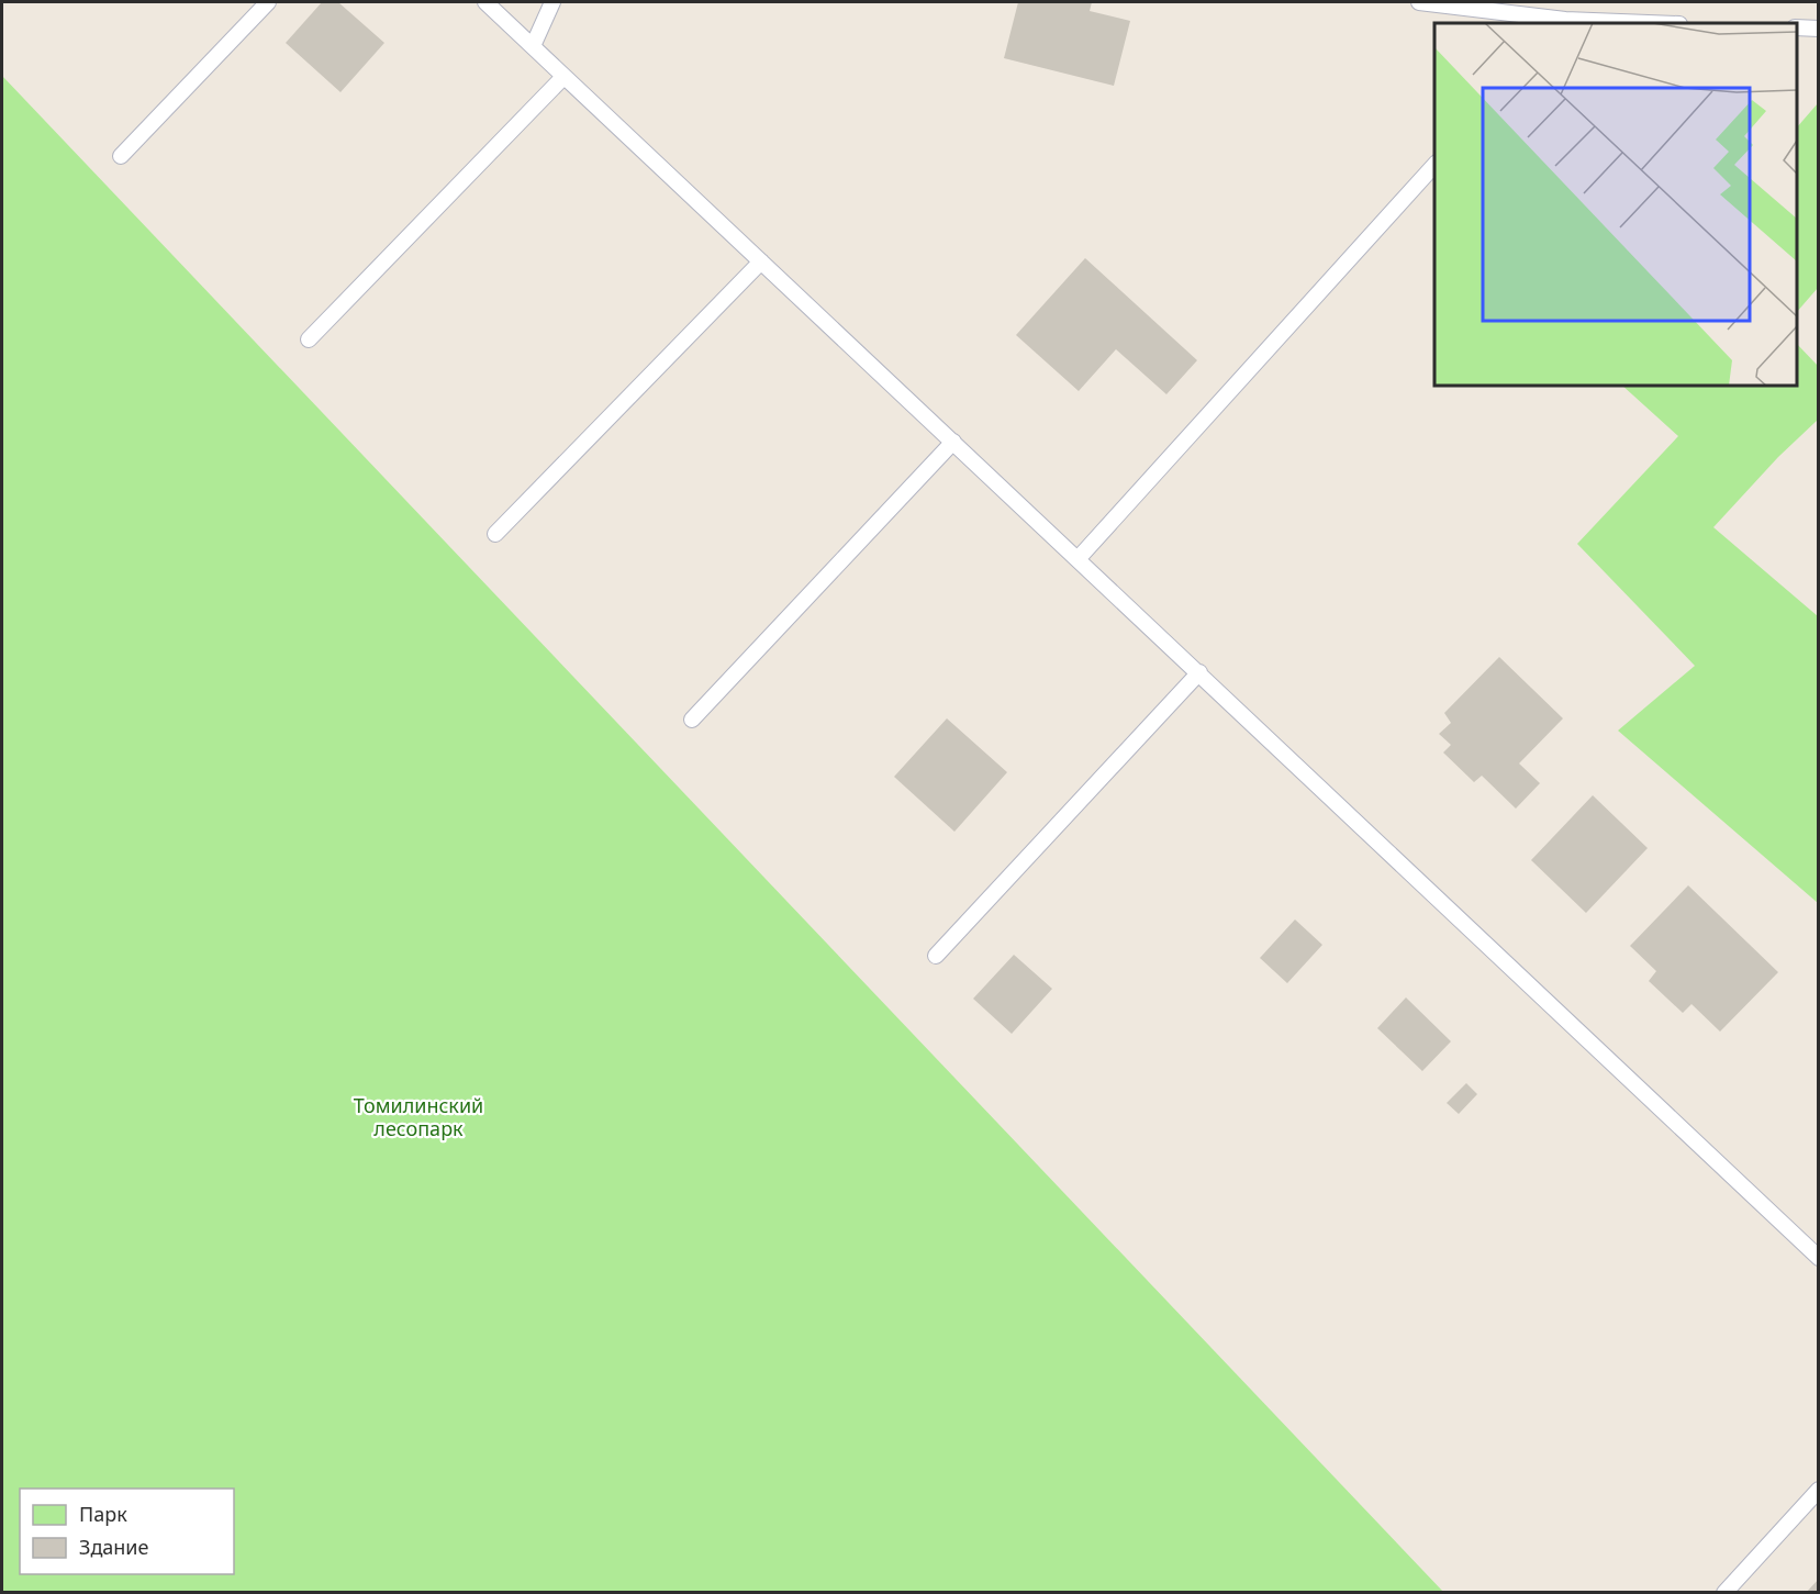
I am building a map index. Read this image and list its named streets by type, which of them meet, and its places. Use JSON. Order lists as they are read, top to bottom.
{
  "parks": ["Томилинский лесопарк"],
  "legend": ["Парк", "Здание"]
}
